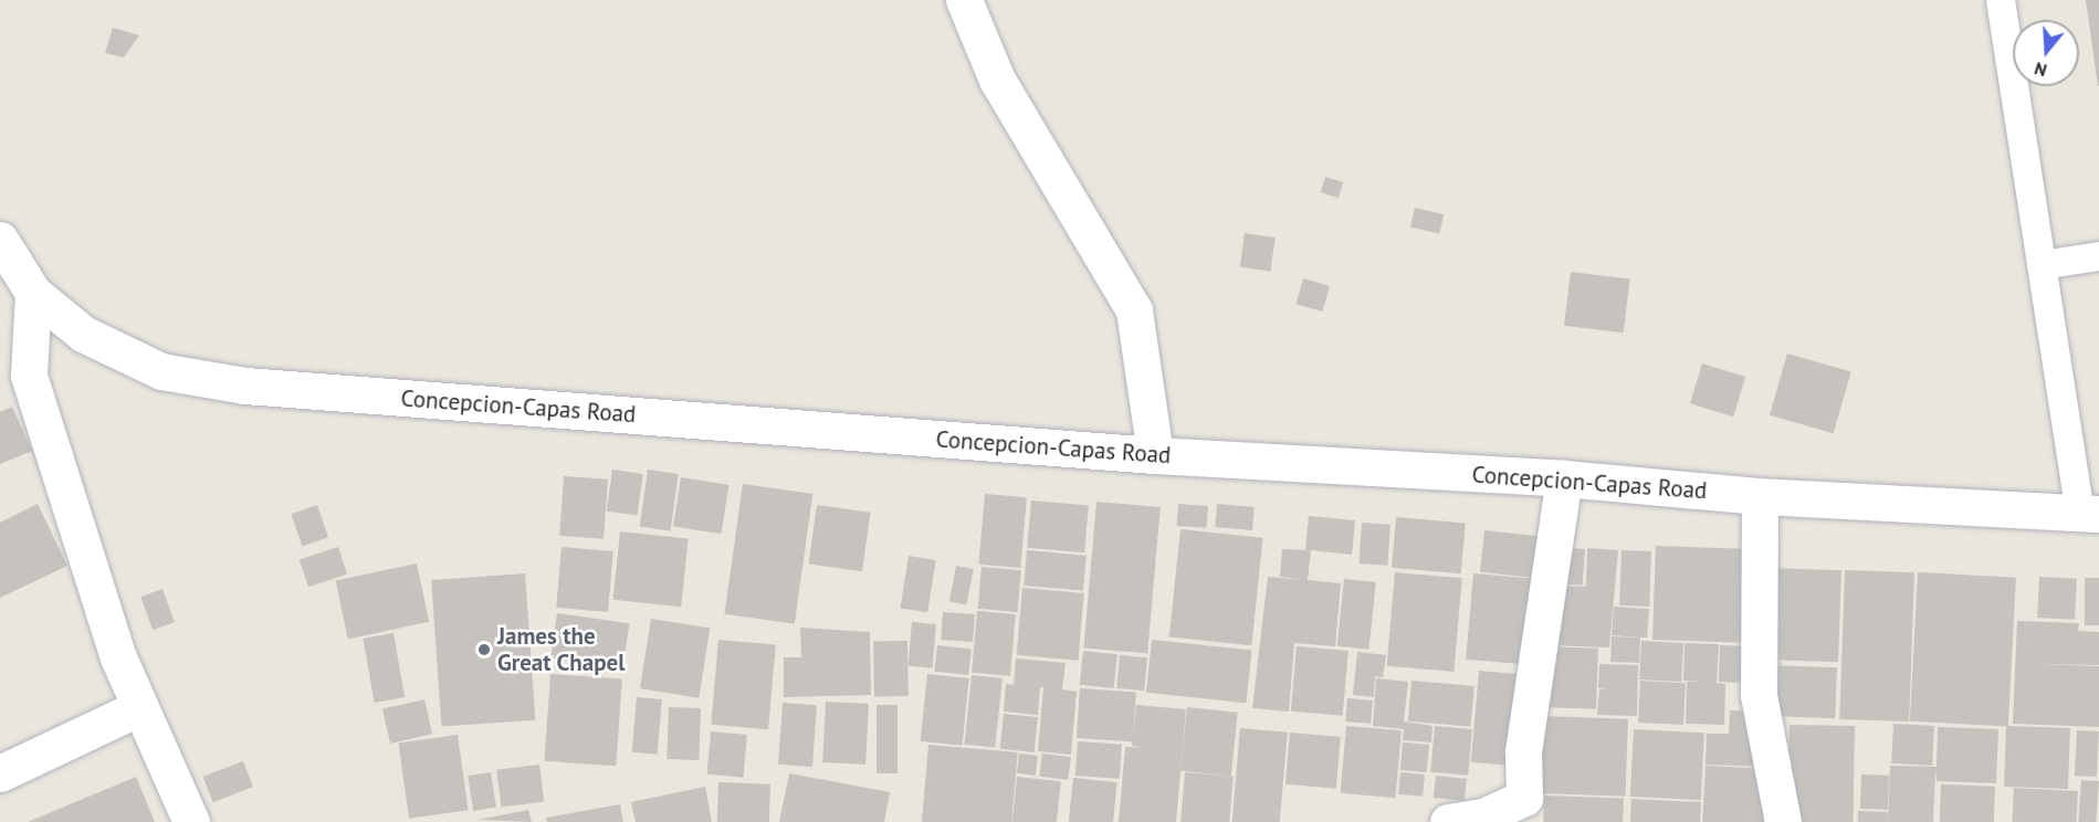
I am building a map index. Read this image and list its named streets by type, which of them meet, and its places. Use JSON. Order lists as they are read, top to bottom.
{
  "streets": {
    "main road": ["Concepcion-Capas Road"]
  },
  "places": ["James the Great Chapel"],
  "north": "bottom"
}
